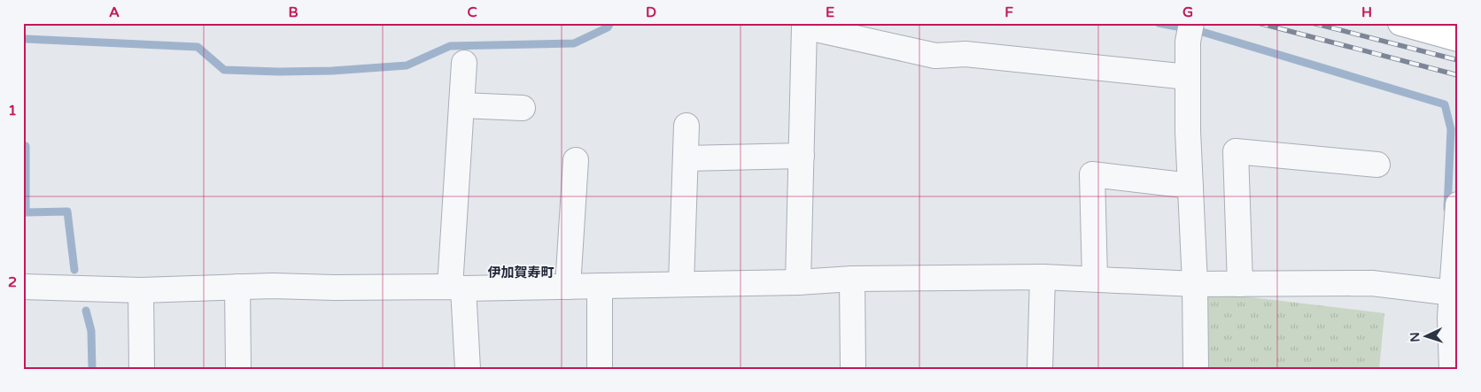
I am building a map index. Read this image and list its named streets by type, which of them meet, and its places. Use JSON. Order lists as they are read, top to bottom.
{
  "districts": ["伊加賀寿町"],
  "north": "left",
  "grid": {
    "columns": [
      "A",
      "B",
      "C",
      "D",
      "E",
      "F",
      "G",
      "H"
    ],
    "rows": ["1", "2"]
  }
}
